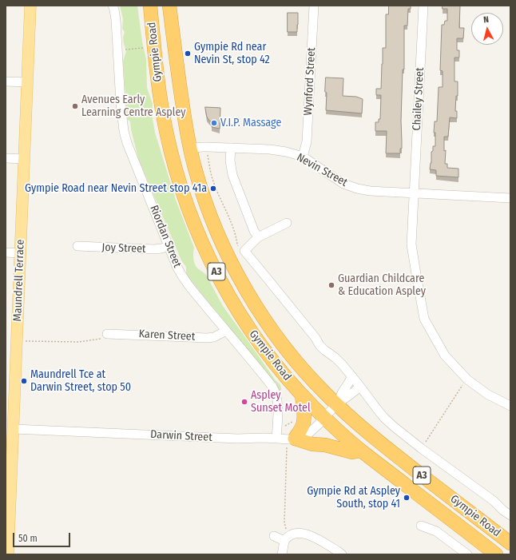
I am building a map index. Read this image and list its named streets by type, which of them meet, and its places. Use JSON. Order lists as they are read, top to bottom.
{
  "streets": {
    "highway": ["Gympie Road", "A3"],
    "main road": ["Maundrell Terrace"],
    "street": [
      "Wynford Street",
      "Chailey Street",
      "Nevin Street",
      "Riordan Street",
      "Joy Street",
      "Karen Street",
      "Darwin Street"
    ]
  },
  "crossings": [
    ["Gympie Road", "Nevin Street"],
    ["Gympie Road", "Darwin Street"],
    ["Wynford Street", "Nevin Street"],
    ["Chailey Street", "Nevin Street"],
    ["Riordan Street", "Joy Street"],
    ["Riordan Street", "Karen Street"],
    ["Riordan Street", "Darwin Street"],
    ["Maundrell Terrace", "Darwin Street"]
  ],
  "places": [
    "Gympie Rd near Nevin St, stop 42",
    "Avenues Early Learning Centre Aspley",
    "V.I.P. Massage",
    "Gympie Road near Nevin Street stop 41a",
    "Guardian Childcare & Education Aspley",
    "Maundrell Tce at Darwin Street, stop 50",
    "Aspley Sunset Motel",
    "Gympie Rd at Aspley South, stop 41"
  ],
  "scale_bar": "50 m",
  "north": "top"
}
